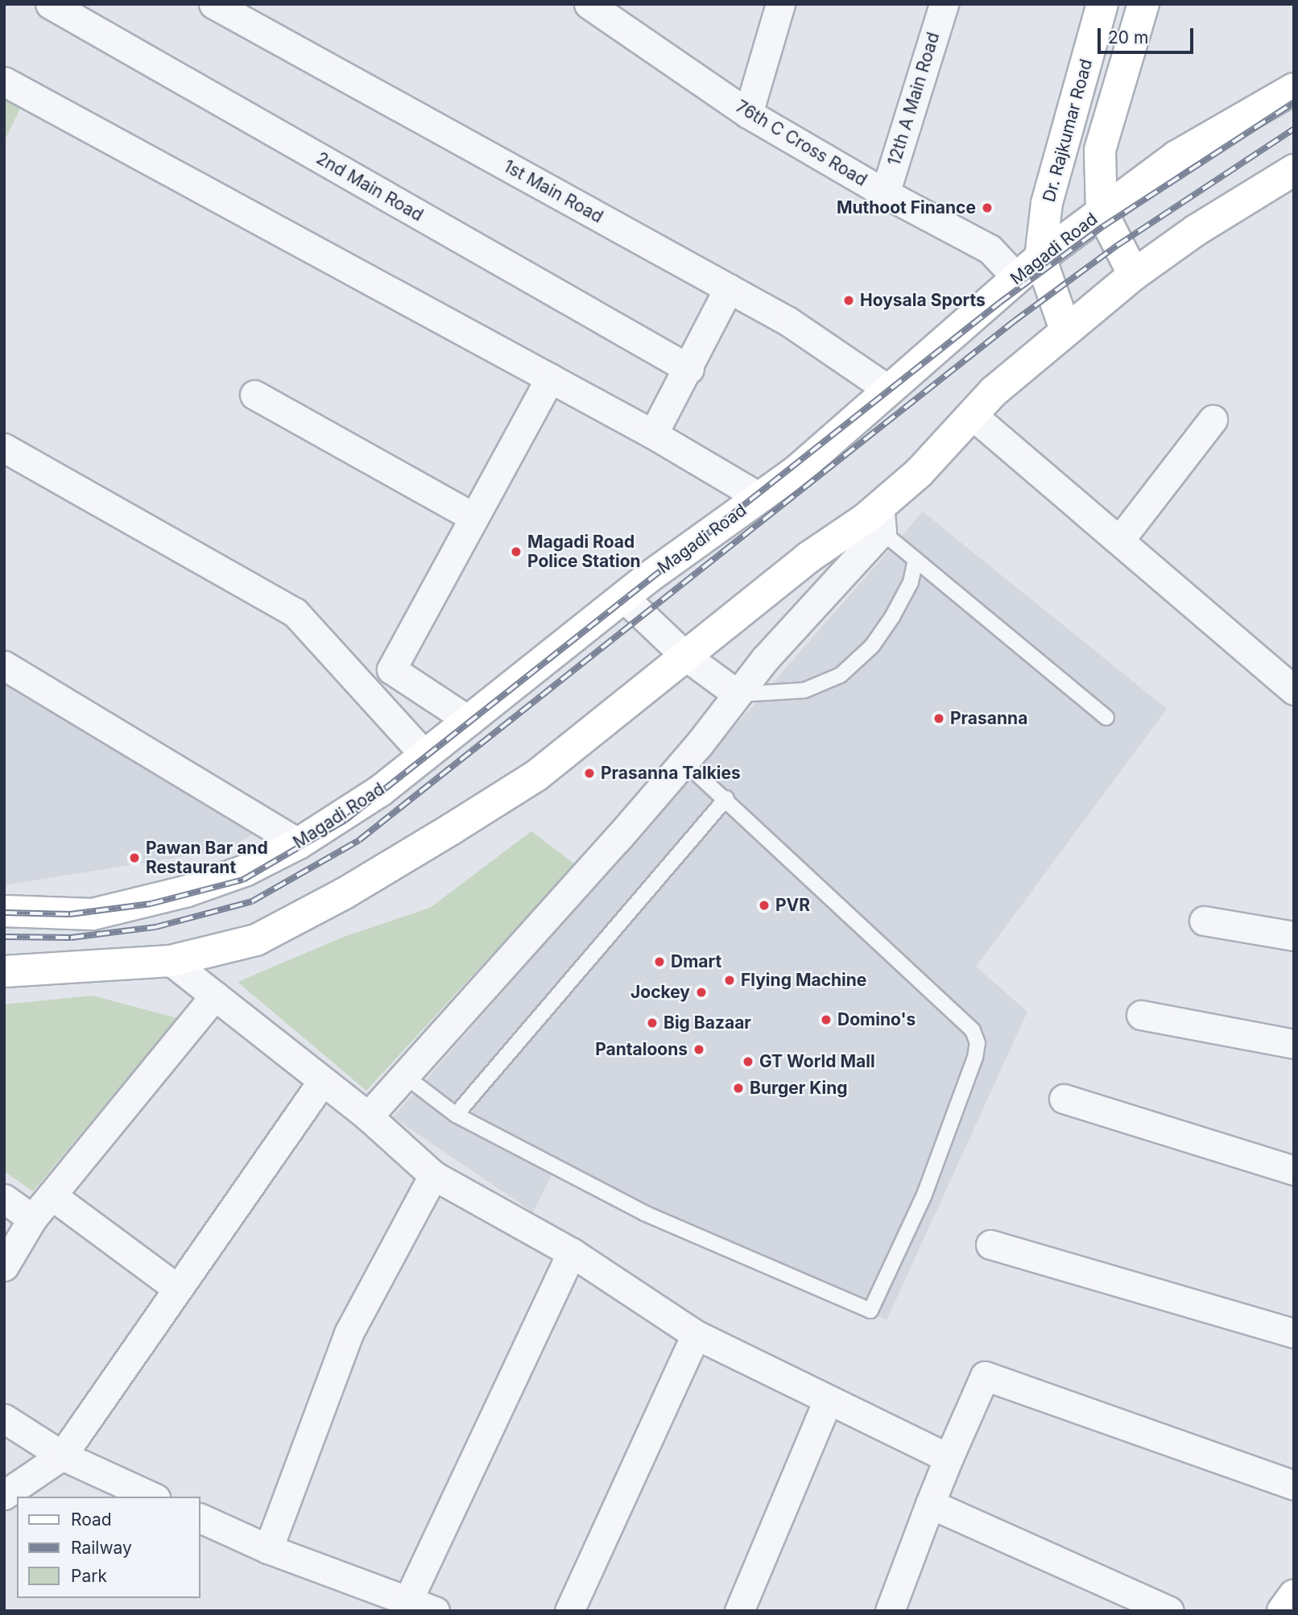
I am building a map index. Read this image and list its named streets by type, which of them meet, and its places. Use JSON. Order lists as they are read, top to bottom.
{
  "streets": {
    "main road": ["Dr. Rajkumar Road", "Magadi Road"],
    "street": [
      "12th A Main Road",
      "76th C Cross Road",
      "2nd Main Road",
      "1st Main Road"
    ]
  },
  "crossings": [
    ["12th A Main Road", "76th C Cross Road"],
    ["Dr. Rajkumar Road", "Magadi Road"],
    ["76th C Cross Road", "Magadi Road"],
    ["1st Main Road", "Magadi Road"]
  ],
  "places": [
    "Muthoot Finance",
    "Hoysala Sports",
    "Magadi Road Police Station",
    "Prasanna",
    "Prasanna Talkies",
    "Pawan Bar and Restaurant",
    "PVR",
    "Dmart",
    "Flying Machine",
    "Jockey",
    "Domino's",
    "Big Bazaar",
    "Pantaloons",
    "GT World Mall",
    "Burger King"
  ],
  "legend": ["Road", "Railway", "Park"],
  "scale_bar": "20 m"
}
